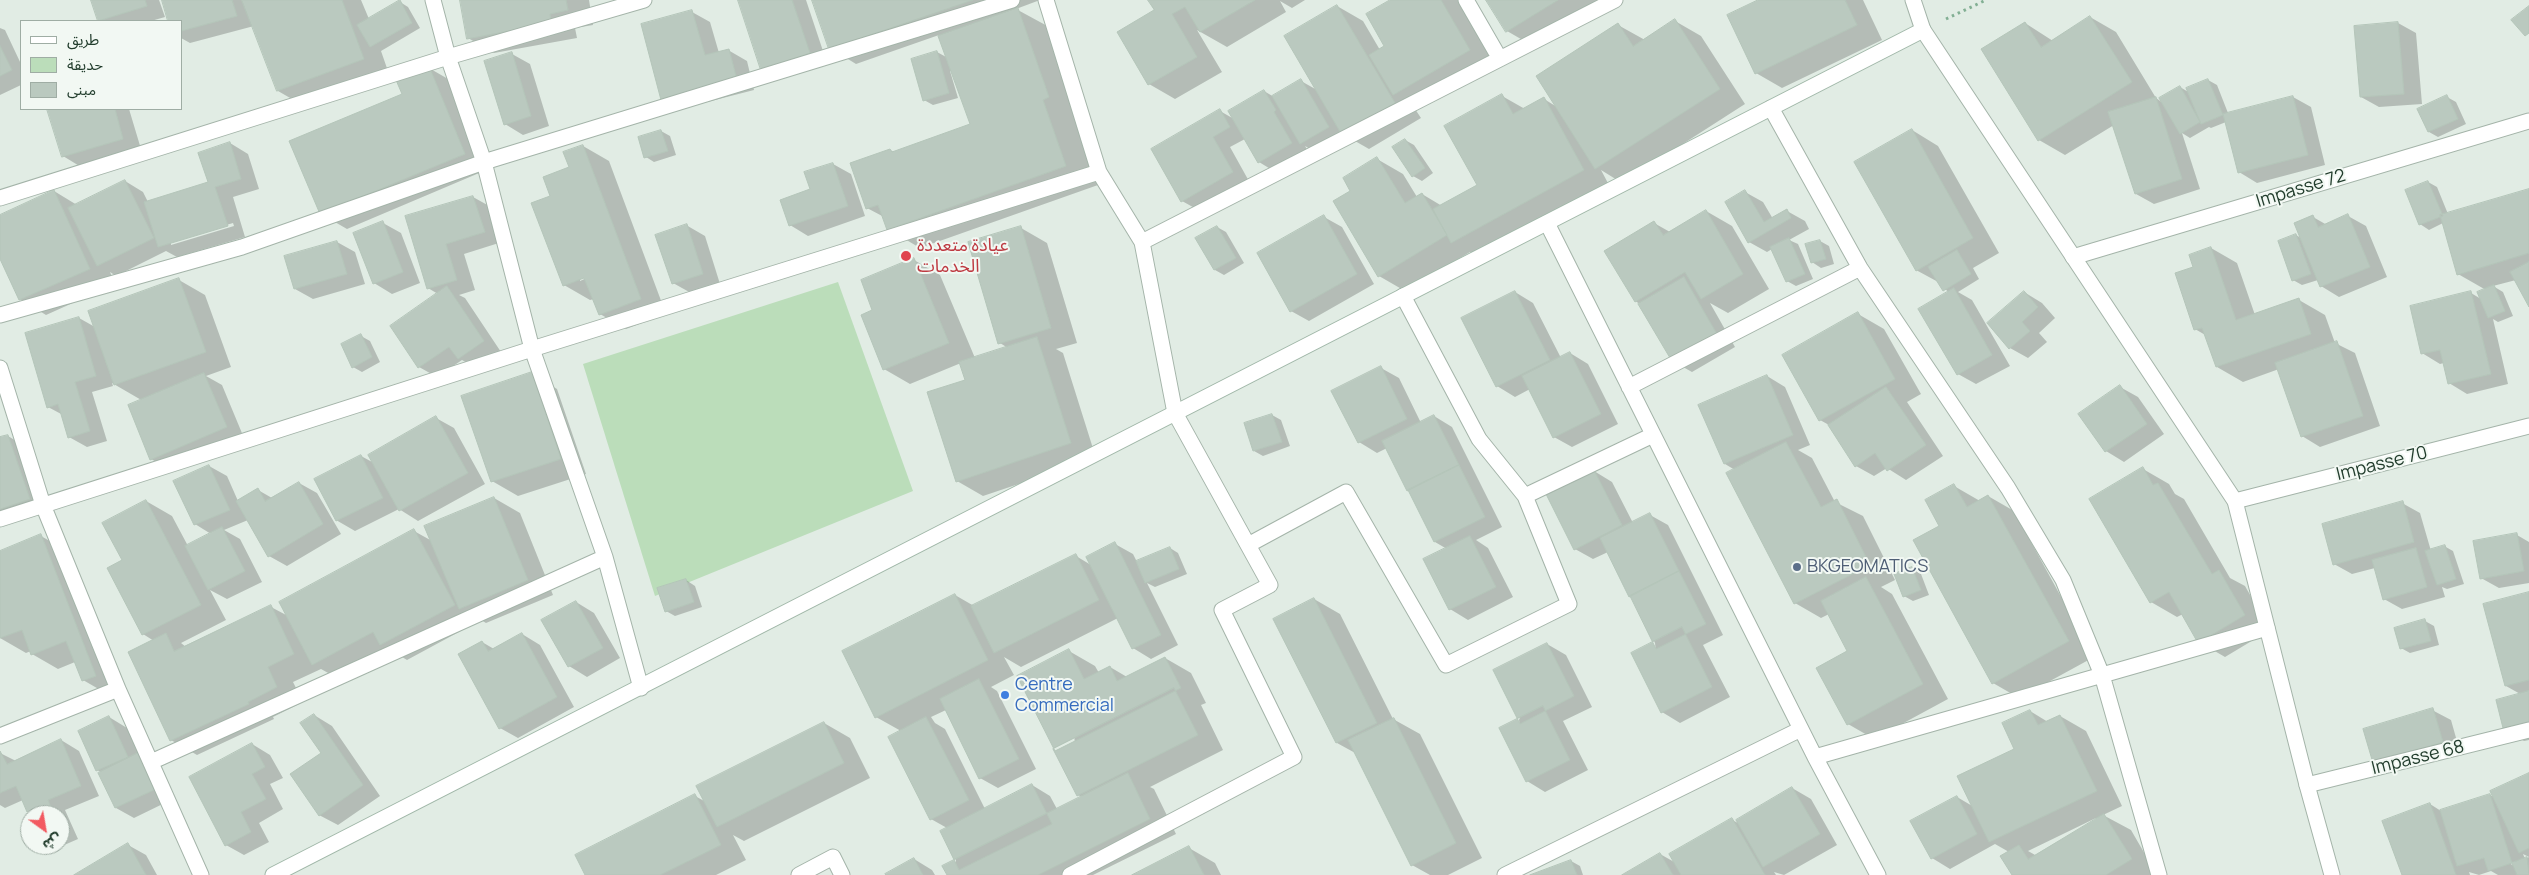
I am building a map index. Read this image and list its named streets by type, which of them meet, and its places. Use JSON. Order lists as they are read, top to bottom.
{
  "streets": {
    "street": ["Impasse 72", "Impasse 70", "Impasse 68"]
  },
  "places": ["عيادة متعددة الخدمات", "BKGEOMATICS", "Centre Commercial"],
  "legend": ["طريق", "حديقة", "مبنى"],
  "north": "bottom right"
}
